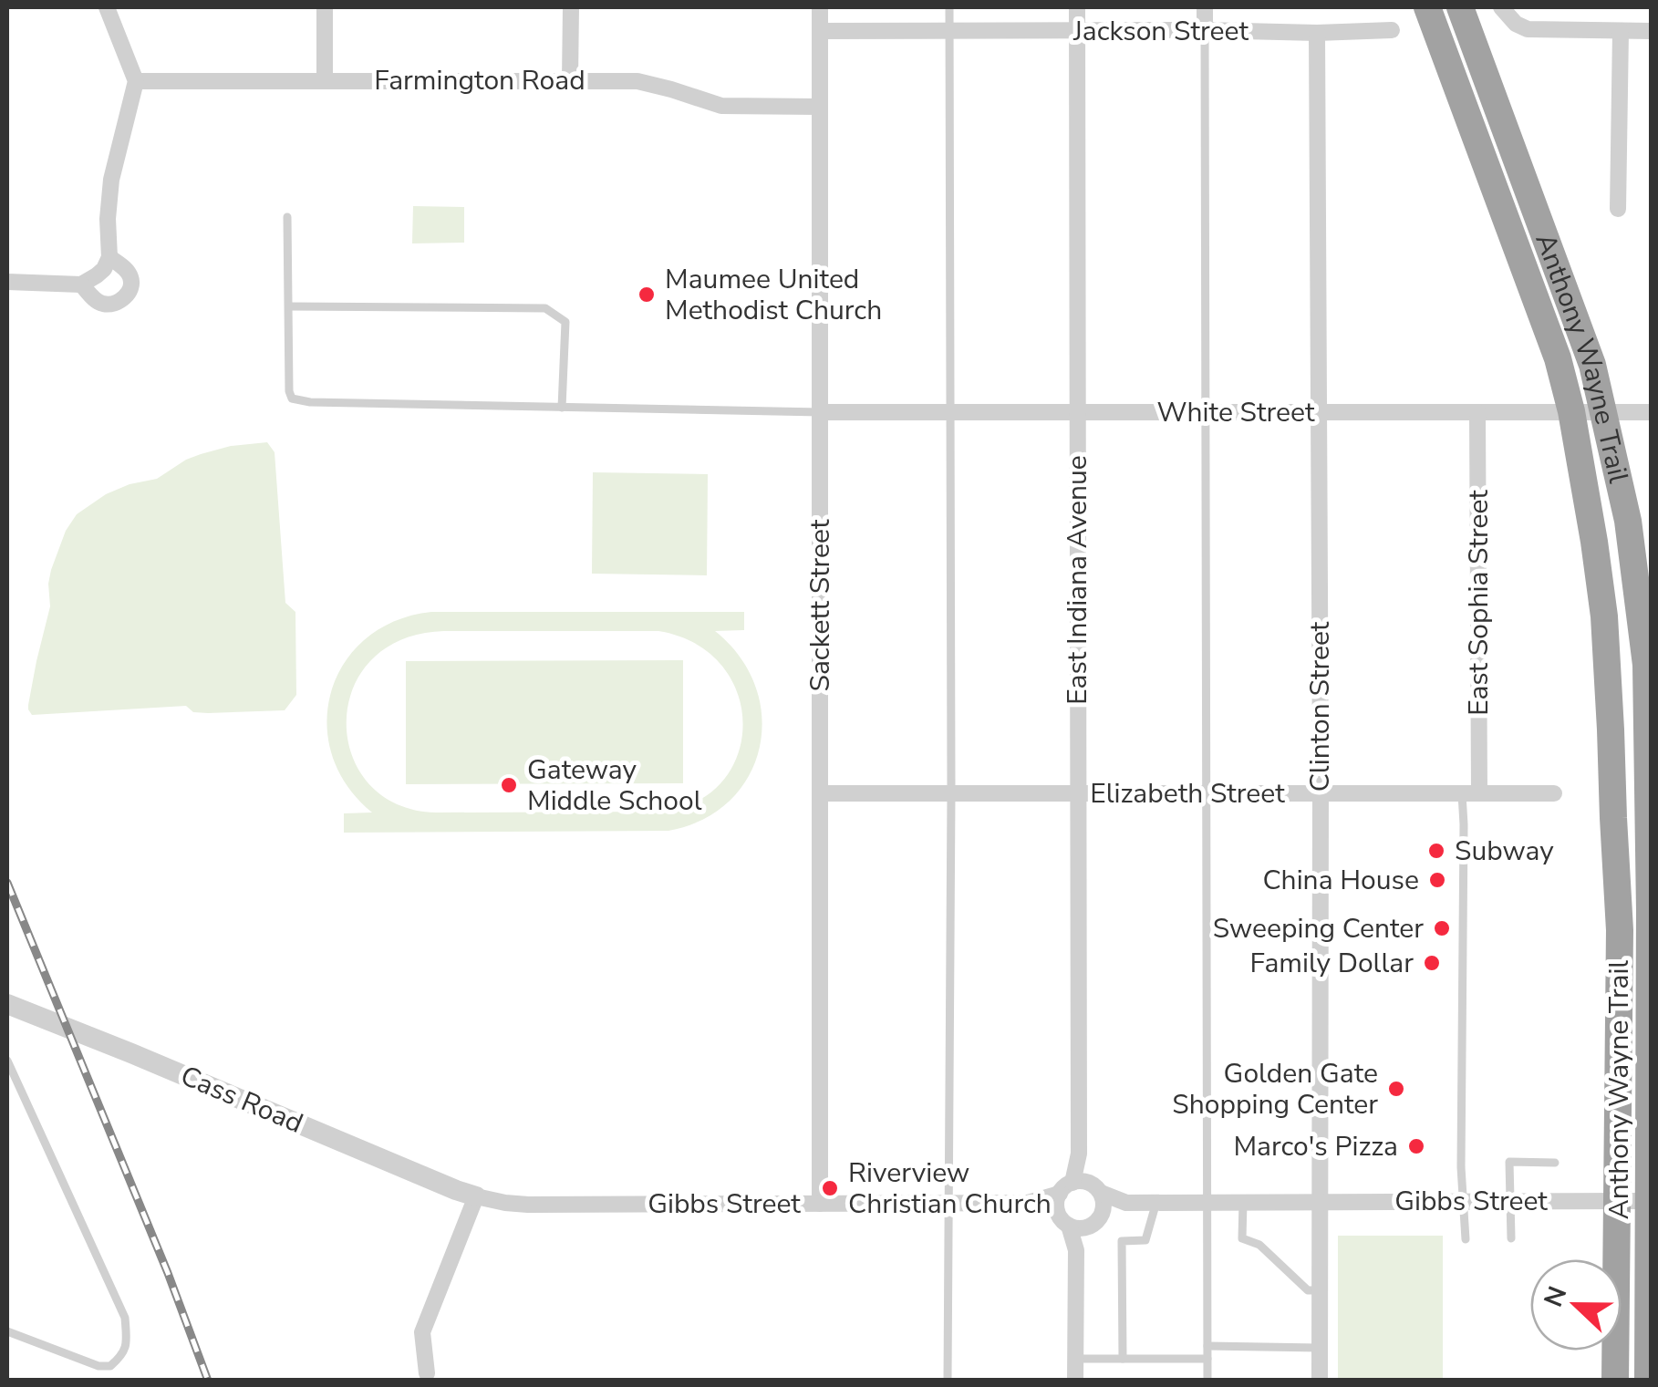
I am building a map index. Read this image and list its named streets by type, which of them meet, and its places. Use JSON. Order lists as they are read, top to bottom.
{
  "streets": {
    "highway": ["Anthony Wayne Trail"],
    "street": [
      "Jackson Street",
      "Farmington Road",
      "White Street",
      "East Indiana Avenue",
      "East Sophia Street",
      "Sackett Street",
      "Clinton Street",
      "Elizabeth Street",
      "Cass Road",
      "Gibbs Street"
    ]
  },
  "crossings": [
    ["Jackson Street", "East Indiana Avenue"],
    ["Jackson Street", "Sackett Street"],
    ["Jackson Street", "Clinton Street"],
    ["Farmington Road", "Sackett Street"],
    ["Anthony Wayne Trail", "White Street"],
    ["Anthony Wayne Trail", "Gibbs Street"],
    ["White Street", "East Indiana Avenue"],
    ["White Street", "East Sophia Street"],
    ["White Street", "Sackett Street"],
    ["White Street", "Clinton Street"],
    ["East Indiana Avenue", "Elizabeth Street"],
    ["East Indiana Avenue", "Gibbs Street"],
    ["East Sophia Street", "Elizabeth Street"],
    ["Sackett Street", "Elizabeth Street"],
    ["Sackett Street", "Gibbs Street"],
    ["Clinton Street", "Elizabeth Street"],
    ["Clinton Street", "Gibbs Street"],
    ["Cass Road", "Gibbs Street"]
  ],
  "places": [
    "Maumee United Methodist Church",
    "Gateway Middle School",
    "Subway",
    "China House",
    "Sweeping Center",
    "Family Dollar",
    "Golden Gate Shopping Center",
    "Marco's Pizza",
    "Riverview Christian Church"
  ],
  "north": "left"
}
